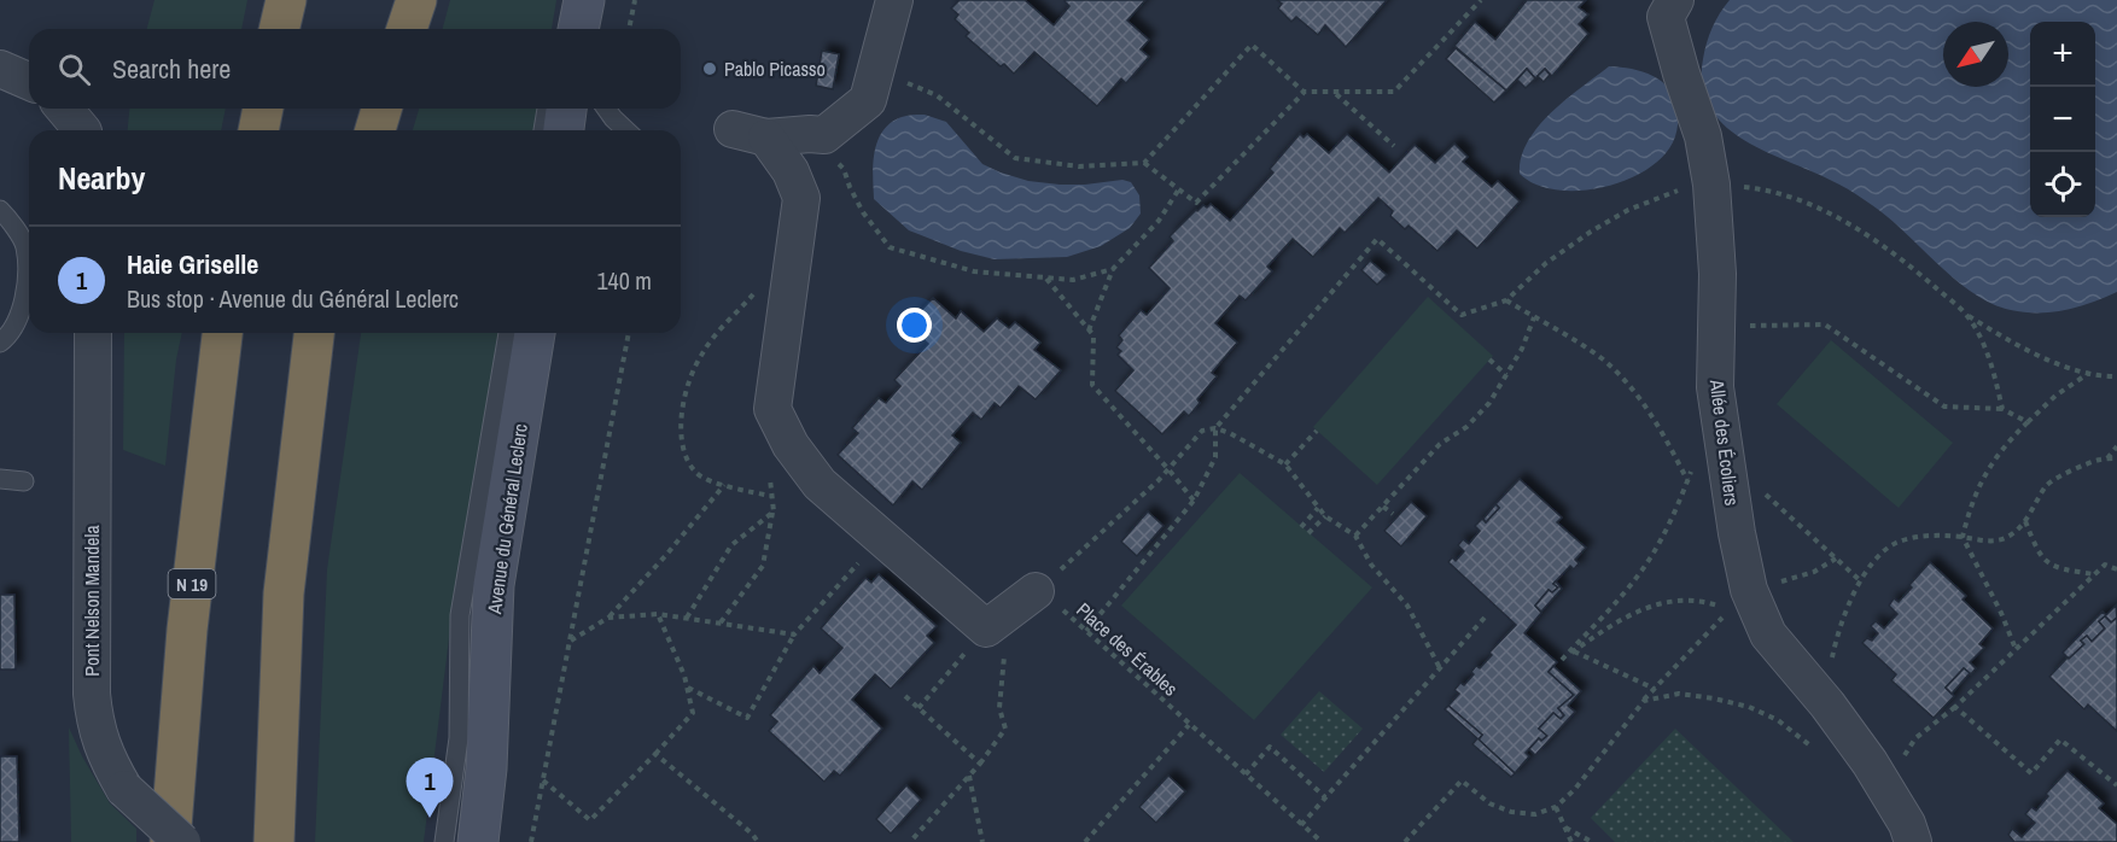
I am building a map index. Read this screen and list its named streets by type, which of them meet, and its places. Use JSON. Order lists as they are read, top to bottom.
{
  "streets": {
    "highway": ["N 19"],
    "street": ["Allée des Écoliers", "Avenue du Général Leclerc", "Pont Nelson Mandela"],
    "path": ["Place des Érables"]
  },
  "places": ["Pablo Picasso"],
  "north": "bottom left",
  "page": {
    "map_buttons": ["+", "−"],
    "search": "Search here",
    "heading": "Nearby",
    "list": [
      {
        "mark": "1",
        "name": "Haie Griselle",
        "note": "Bus stop · Avenue du Général Leclerc",
        "value": "140 m"
      }
    ],
    "pins": "1"
  }
}
